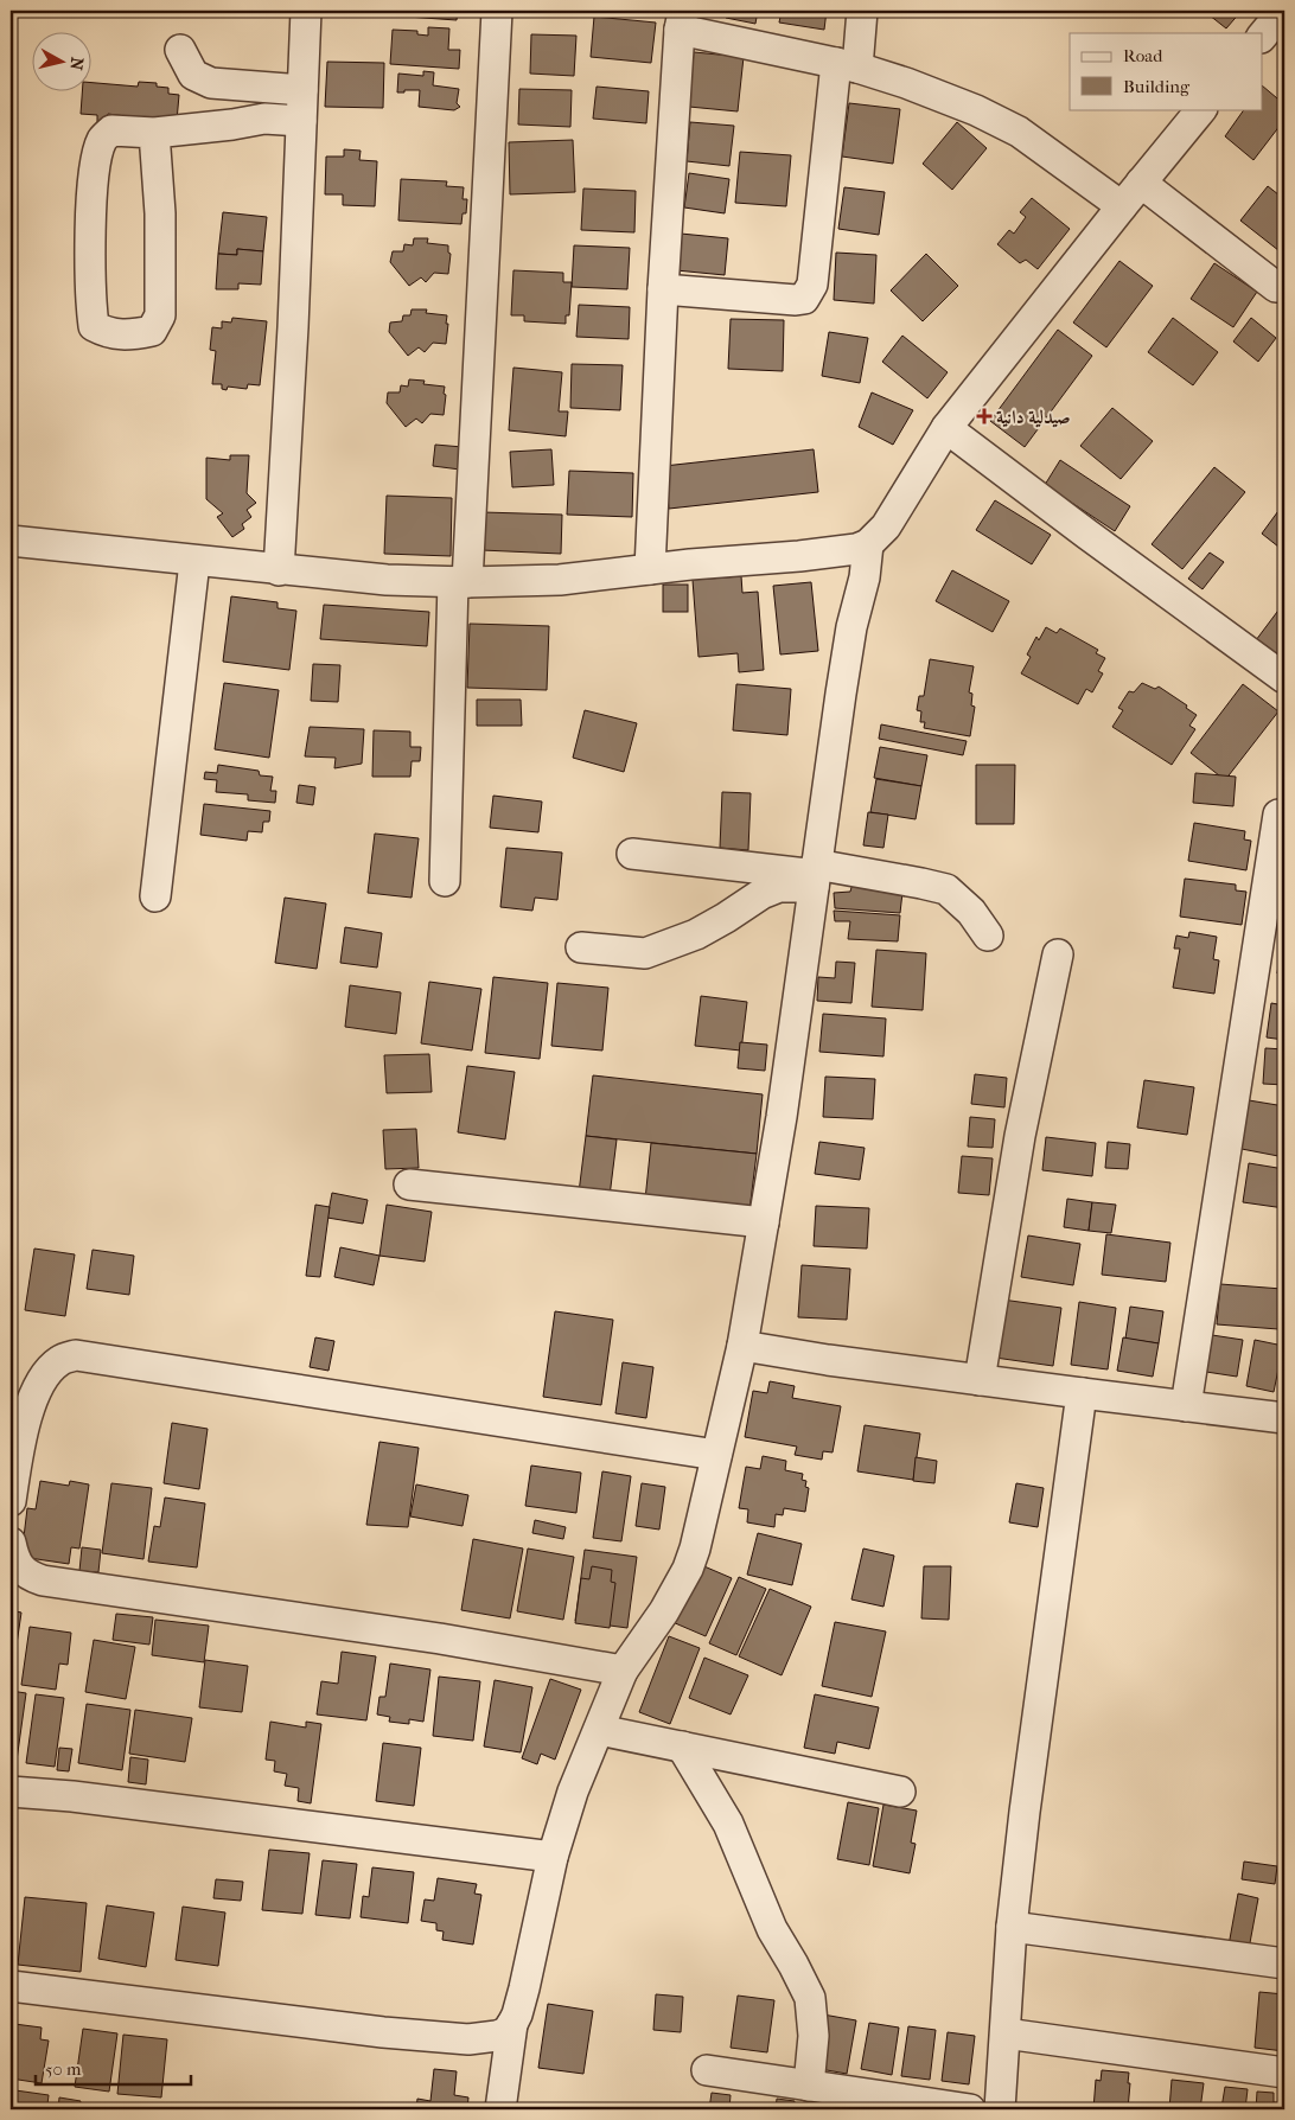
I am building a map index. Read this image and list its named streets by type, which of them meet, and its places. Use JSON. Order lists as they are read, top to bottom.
{
  "places": {
    "health": ["صيدلية دانية"]
  },
  "legend": ["Road", "Building"],
  "scale_bar": "50 m",
  "north": "right"
}
